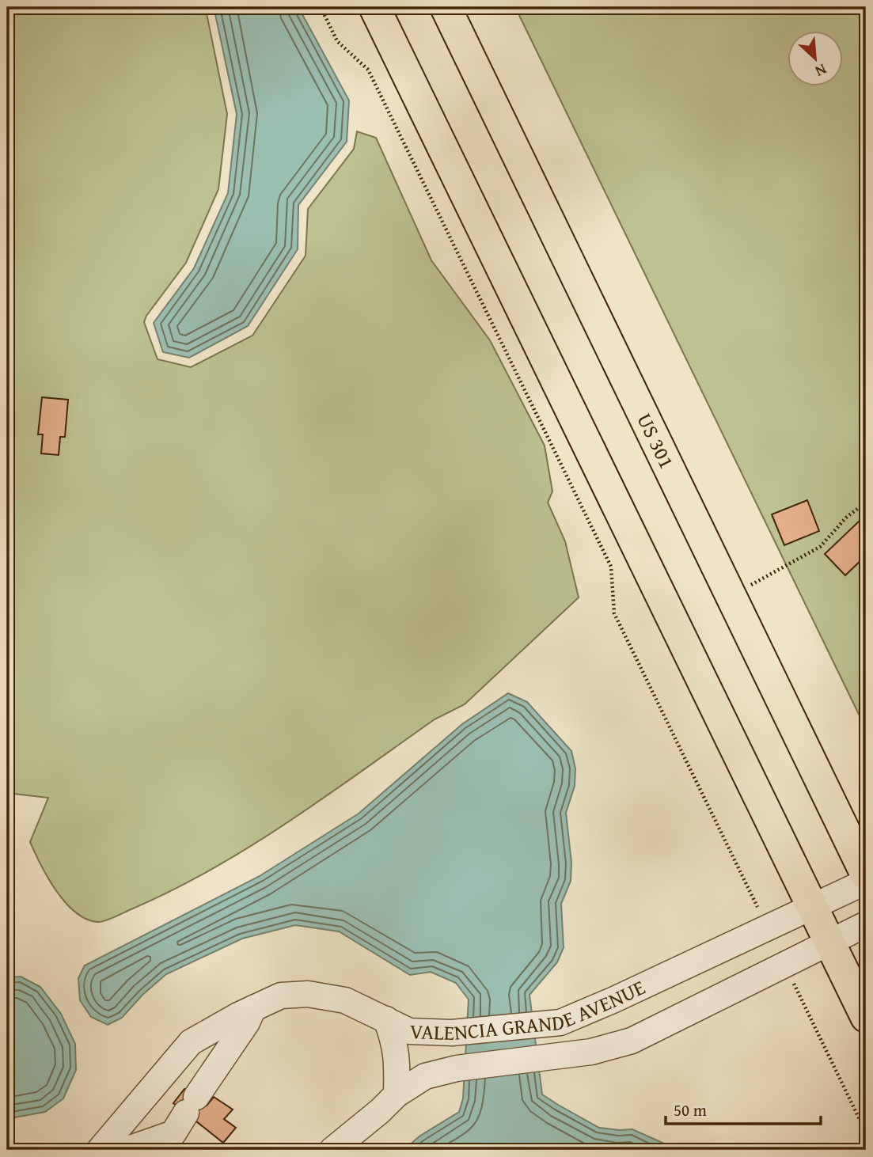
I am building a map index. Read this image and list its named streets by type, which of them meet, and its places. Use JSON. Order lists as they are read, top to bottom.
{
  "streets": {
    "main road": ["US 301"],
    "street": ["VALENCIA GRANDE AVENUE"]
  },
  "scale_bar": "50 m",
  "north": "bottom right"
}
